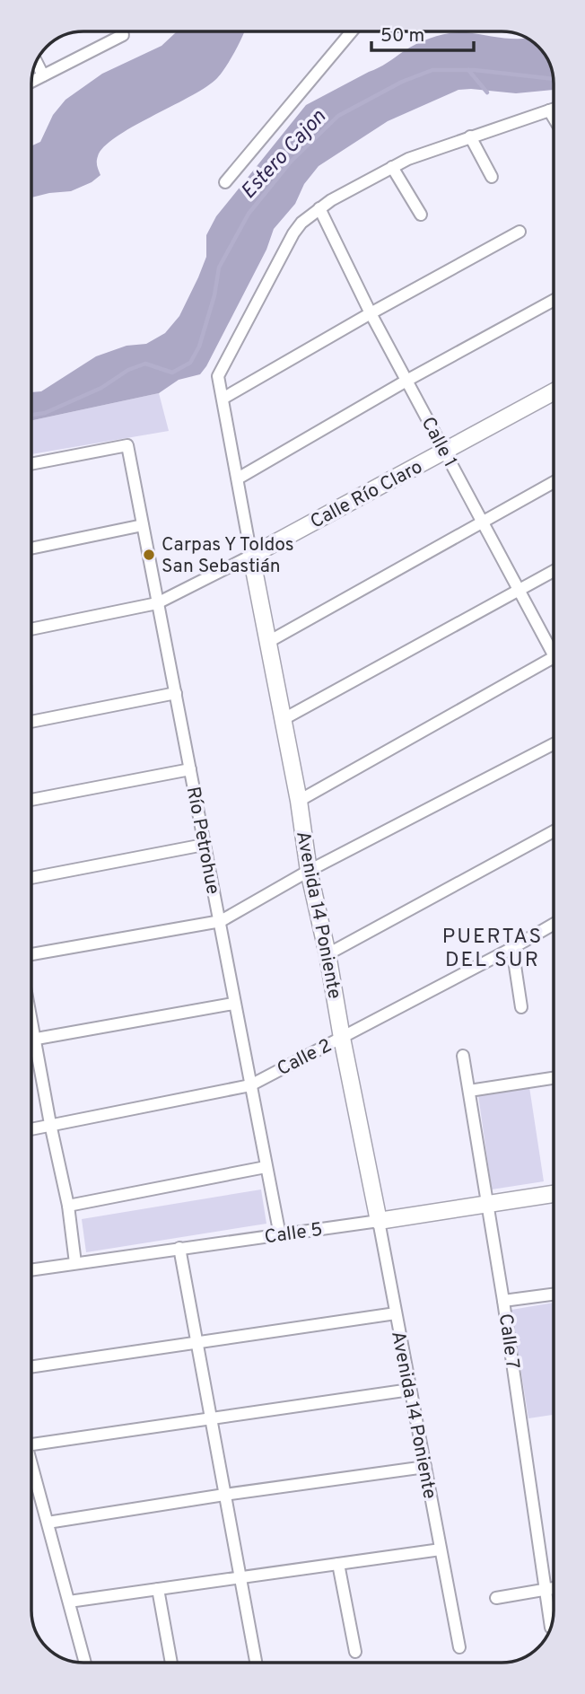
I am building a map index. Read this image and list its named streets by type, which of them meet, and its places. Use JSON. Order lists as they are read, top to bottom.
{
  "streets": {
    "street": [
      "Calle 1",
      "Calle Río Claro",
      "Río Petrohue",
      "Avenida 14 Poniente",
      "Calle 2",
      "Calle 5",
      "Calle 7"
    ]
  },
  "crossings": [
    ["Calle 1", "Calle Río Claro"],
    ["Calle 1", "Avenida 14 Poniente"],
    ["Calle Río Claro", "Río Petrohue"],
    ["Calle Río Claro", "Avenida 14 Poniente"],
    ["Río Petrohue", "Calle 2"],
    ["Río Petrohue", "Calle 5"],
    ["Avenida 14 Poniente", "Calle 2"],
    ["Avenida 14 Poniente", "Calle 5"],
    ["Calle 5", "Calle 7"]
  ],
  "districts": ["PUERTAS DEL SUR"],
  "water": ["Estero Cajon"],
  "places": ["Carpas Y Toldos San Sebastián"],
  "scale_bar": "50 m"
}
